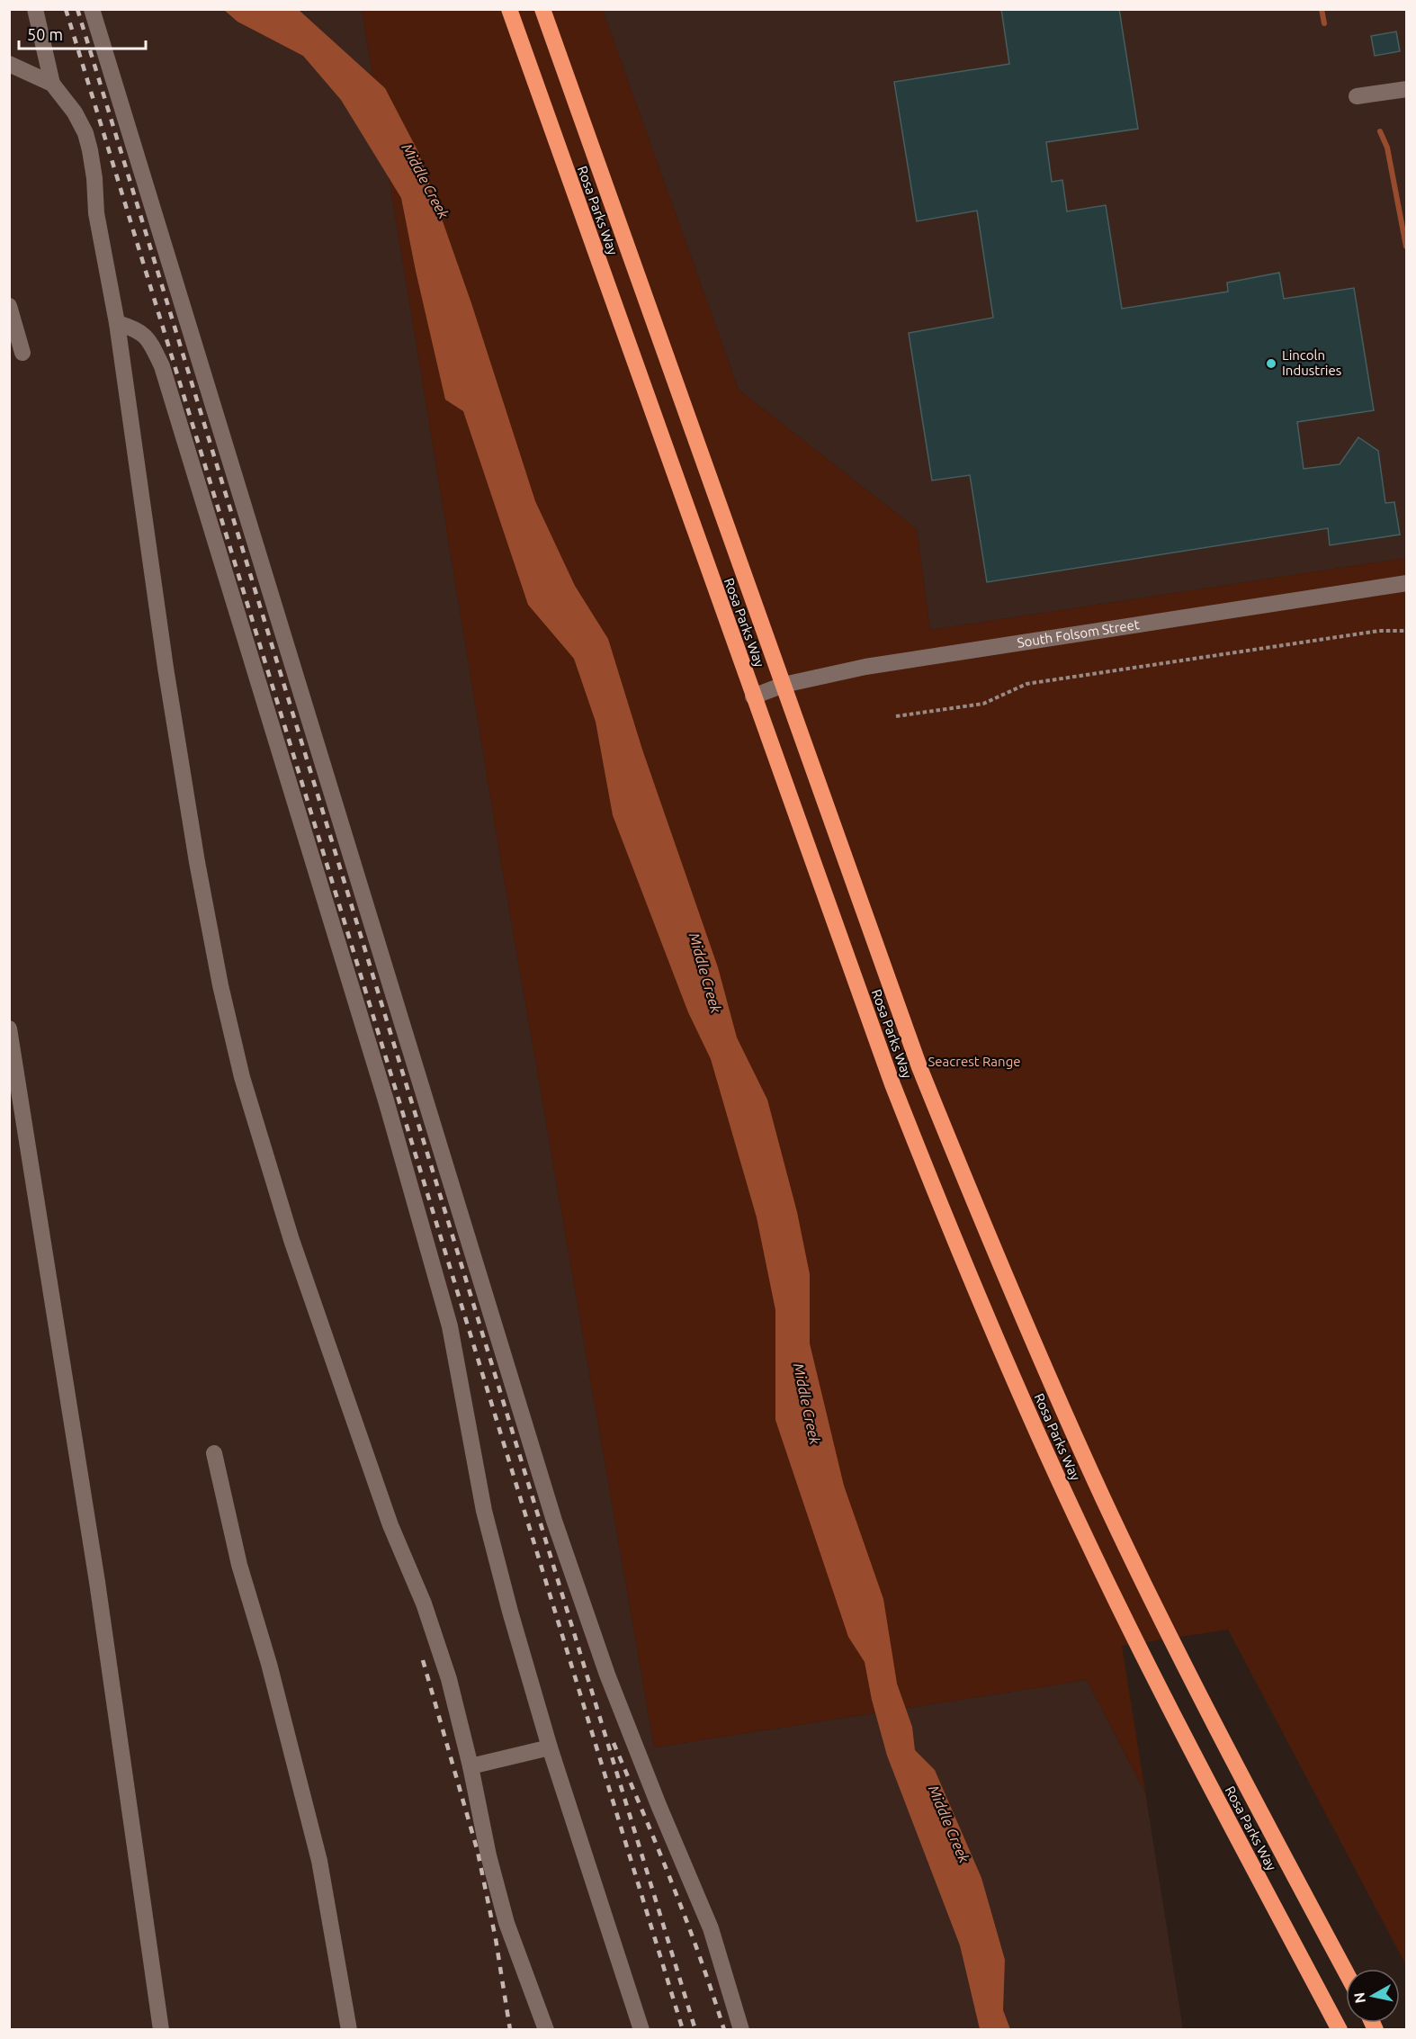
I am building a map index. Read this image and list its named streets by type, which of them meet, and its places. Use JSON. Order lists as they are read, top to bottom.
{
  "streets": {
    "highway": ["Rosa Parks Way"],
    "street": ["South Folsom Street"]
  },
  "crossings": [
    ["Rosa Parks Way", "South Folsom Street"]
  ],
  "water": ["Middle Creek"],
  "parks": ["Seacrest Range"],
  "places": ["Lincoln Industries"],
  "scale_bar": "50 m",
  "north": "left"
}
